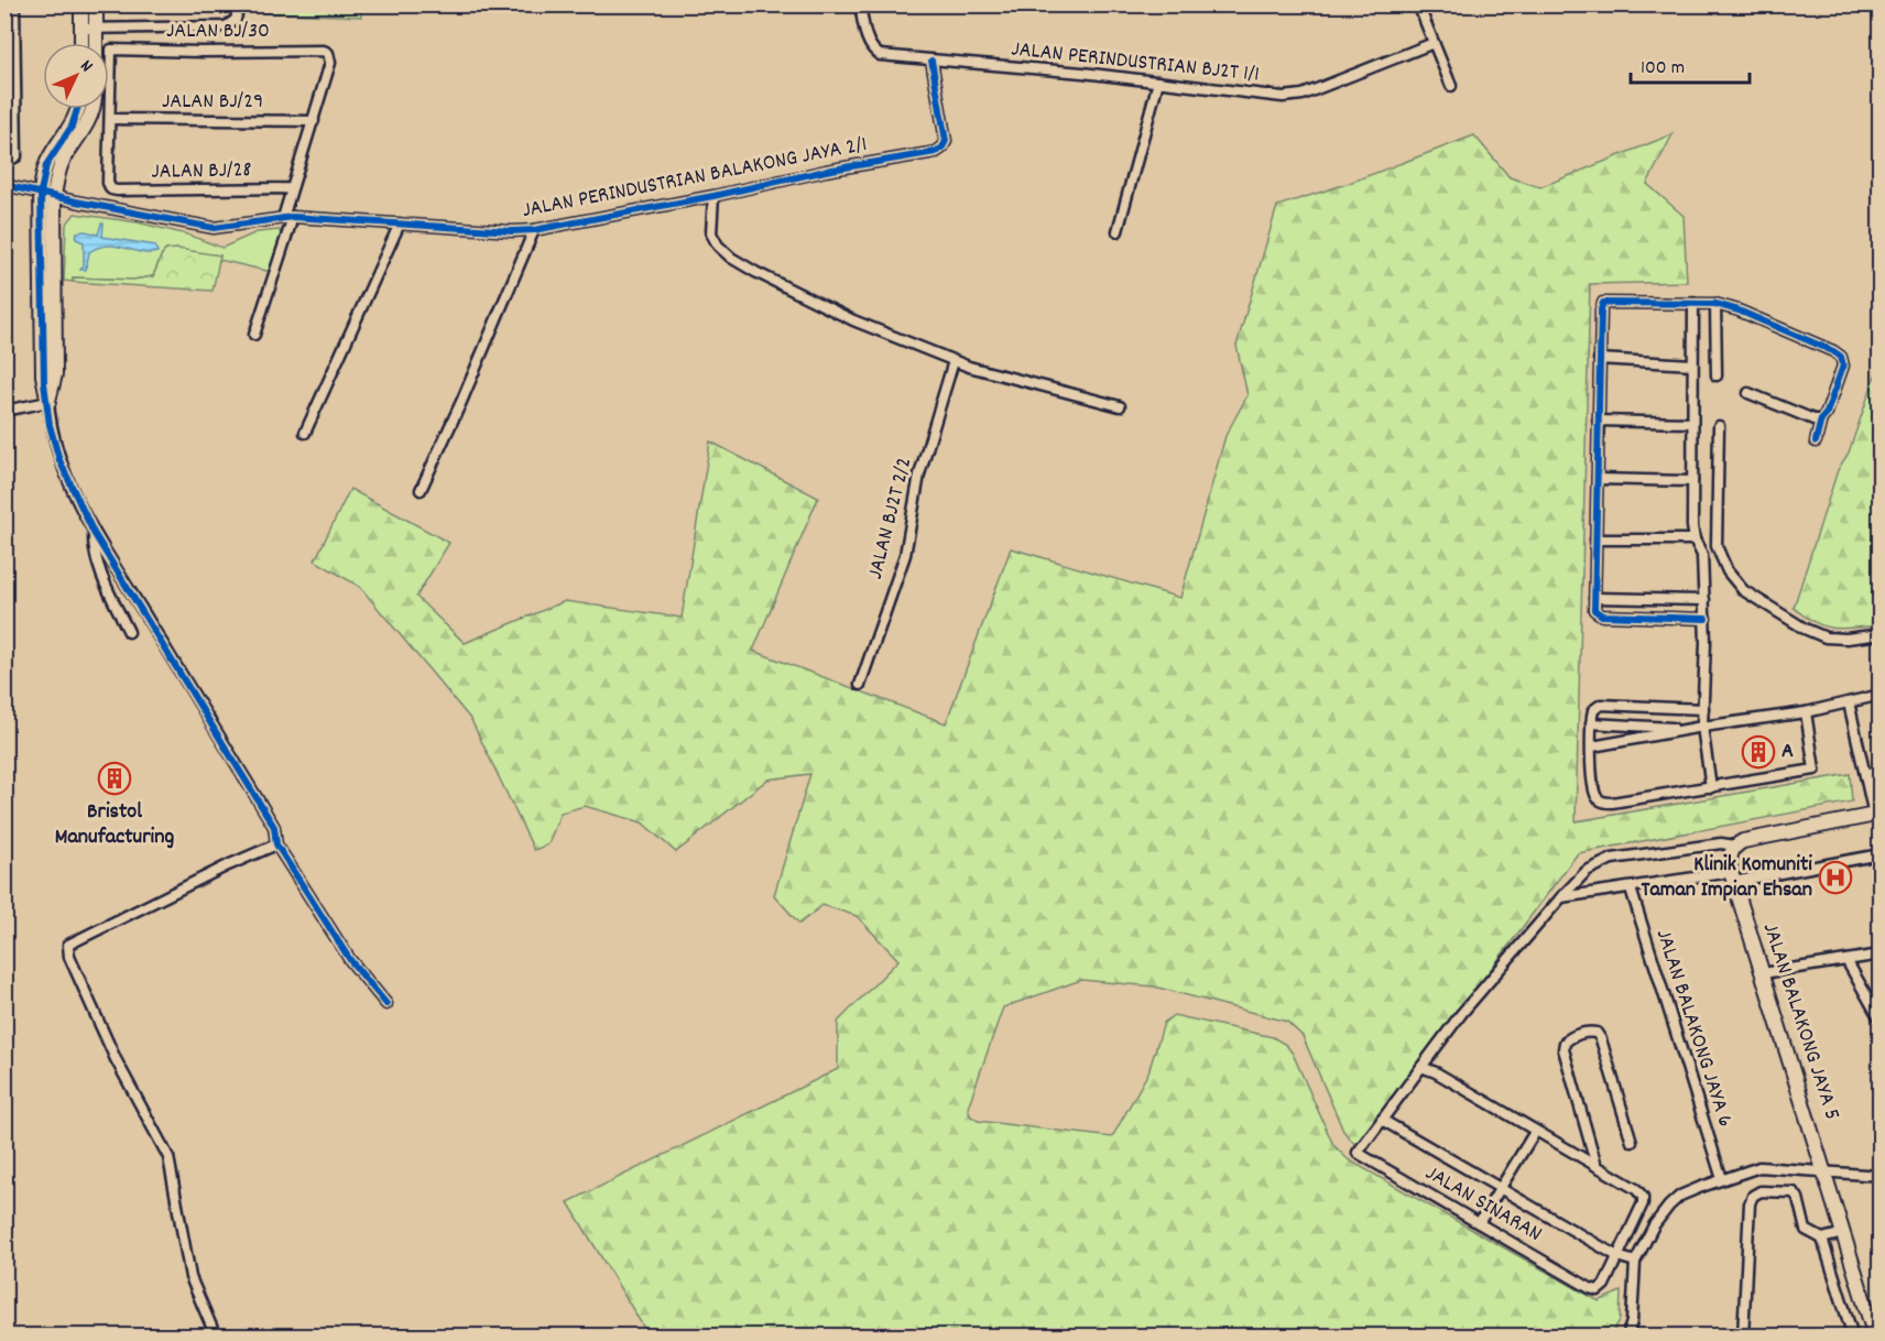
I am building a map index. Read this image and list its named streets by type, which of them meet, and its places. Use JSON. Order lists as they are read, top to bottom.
{
  "streets": {
    "street": [
      "JALAN BJ/30",
      "JALAN PERINDUSTRIAN BJ2T 1/1",
      "JALAN BJ/29",
      "JALAN BJ/28",
      "JALAN PERINDUSTRIAN BALAKONG JAYA 2/1",
      "JALAN BJ2T 2/2",
      "JALAN BALAKONG JAYA 5",
      "JALAN BALAKONG JAYA 6",
      "JALAN SINARAN"
    ]
  },
  "crossings": [
    ["JALAN BJ/30", "JALAN BJ/29"],
    ["JALAN BJ/30", "JALAN BJ/28"],
    ["JALAN PERINDUSTRIAN BJ2T 1/1", "JALAN PERINDUSTRIAN BALAKONG JAYA 2/1"],
    ["JALAN BJ/29", "JALAN BJ/28"]
  ],
  "places": {
    "building": ["A", "Bristol Manufacturing"],
    "hospital": ["Klinik Komuniti Taman Impian Ehsan"]
  },
  "scale_bar": "100 m",
  "north": "top right"
}
